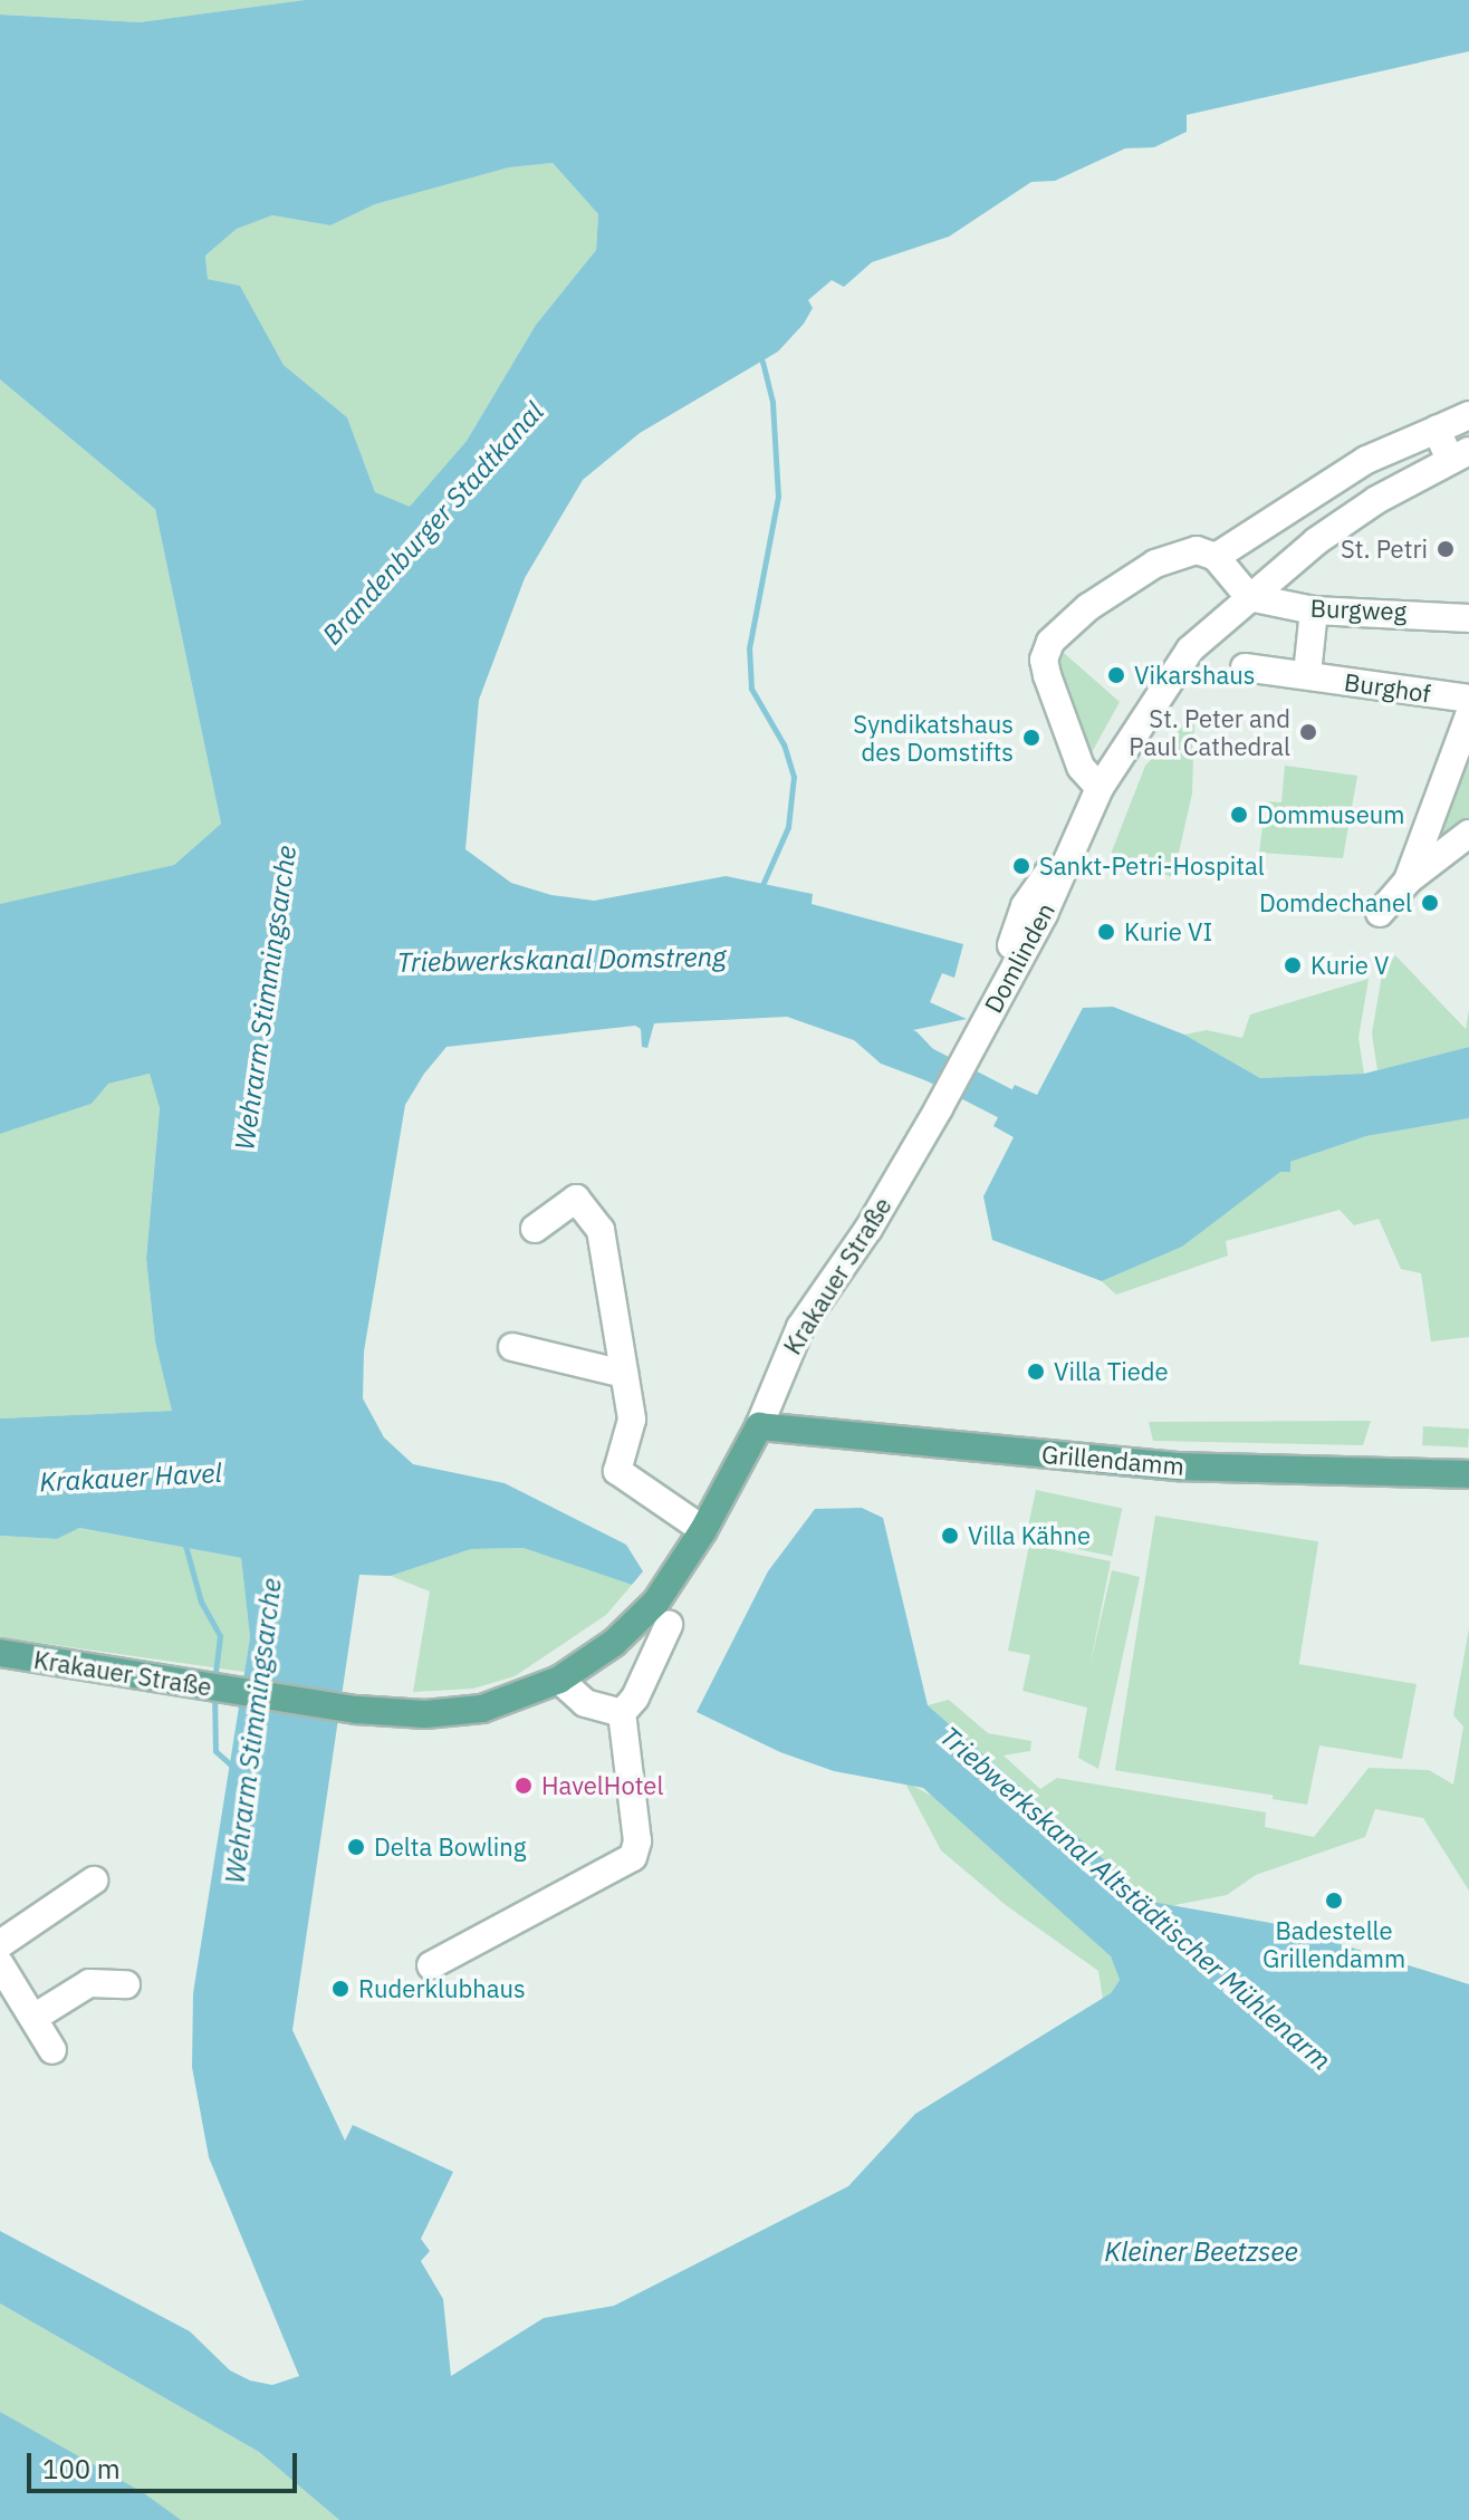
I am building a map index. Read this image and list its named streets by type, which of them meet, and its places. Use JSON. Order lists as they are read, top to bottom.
{
  "streets": {
    "main road": ["Krakauer Straße", "Grillendamm"],
    "street": ["Burgweg", "Burghof", "Domlinden"]
  },
  "crossings": [
    ["Burgweg", "Domlinden"],
    ["Domlinden", "Krakauer Straße"],
    ["Krakauer Straße", "Grillendamm"]
  ],
  "water": [
    "Brandenburger Stadtkanal",
    "Triebwerkskanal Domstreng",
    "Wehrarm Stimmingsarche",
    "Krakauer Havel",
    "Triebwerkskanal Altstädtischer Mühlenarm",
    "Kleiner Beetzsee"
  ],
  "places": [
    "St. Petri",
    "Vikarshaus",
    "St. Peter and Paul Cathedral",
    "Syndikatshaus des Domstifts",
    "Dommuseum",
    "Sankt-Petri-Hospital",
    "Domdechanel",
    "Kurie VI",
    "Kurie V",
    "Villa Tiede",
    "Villa Kähne",
    "HavelHotel",
    "Delta Bowling",
    "Badestelle Grillendamm",
    "Ruderklubhaus"
  ],
  "scale_bar": "100 m"
}
